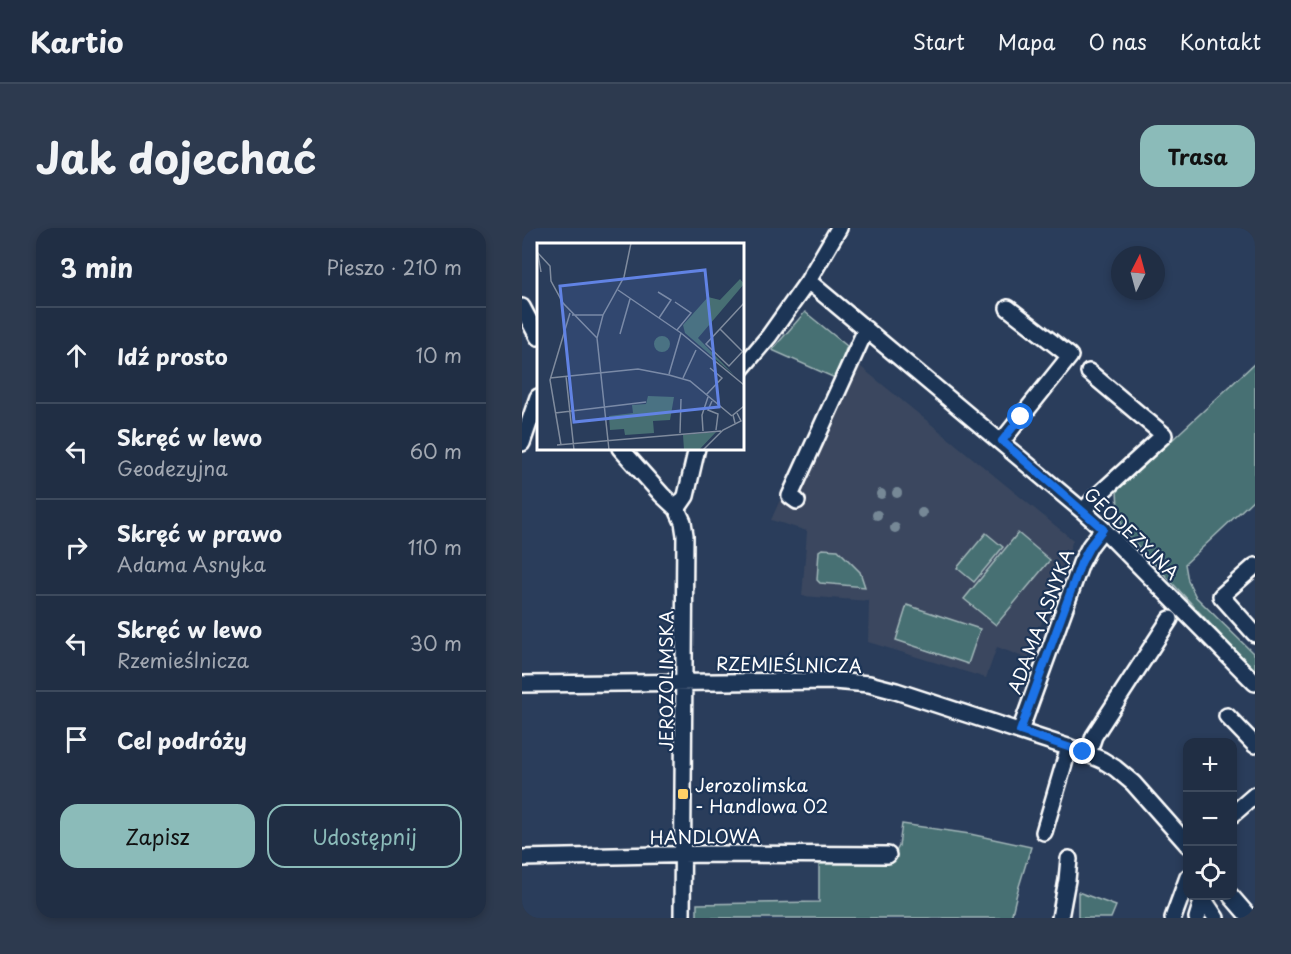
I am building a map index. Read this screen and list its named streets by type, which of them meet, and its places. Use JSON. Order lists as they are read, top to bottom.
{
  "streets": {
    "street": [
      "GEODEZYJNA",
      "ADAMA ASNYKA",
      "RZEMIEŚLNICZA",
      "JEROZOLIMSKA",
      "HANDLOWA"
    ]
  },
  "crossings": [
    ["GEODEZYJNA", "ADAMA ASNYKA"],
    ["ADAMA ASNYKA", "RZEMIEŚLNICZA"],
    ["RZEMIEŚLNICZA", "JEROZOLIMSKA"],
    ["JEROZOLIMSKA", "HANDLOWA"]
  ],
  "places": {
    "transit": ["Jerozolimska - Handlowa 02"]
  },
  "north": "top",
  "page": {
    "header": "Kartio",
    "nav": [
      "Start",
      "Mapa",
      "O nas",
      "Kontakt"
    ],
    "title": "Jak dojechać",
    "buttons": [
      "Trasa",
      ["Zapisz", "Udostępnij"]
    ],
    "heading": ["3 min", "Pieszo · 210 m"],
    "list": [
      ["Idź prosto", "10 m"],
      ["Skręć w lewo", "Geodezyjna", "60 m"],
      ["Skręć w prawo", "Adama Asnyka", "110 m"],
      ["Skręć w lewo", "Rzemieślnicza", "30 m"],
      "Cel podróży"
    ],
    "map_buttons": ["+", "−"]
  }
}
